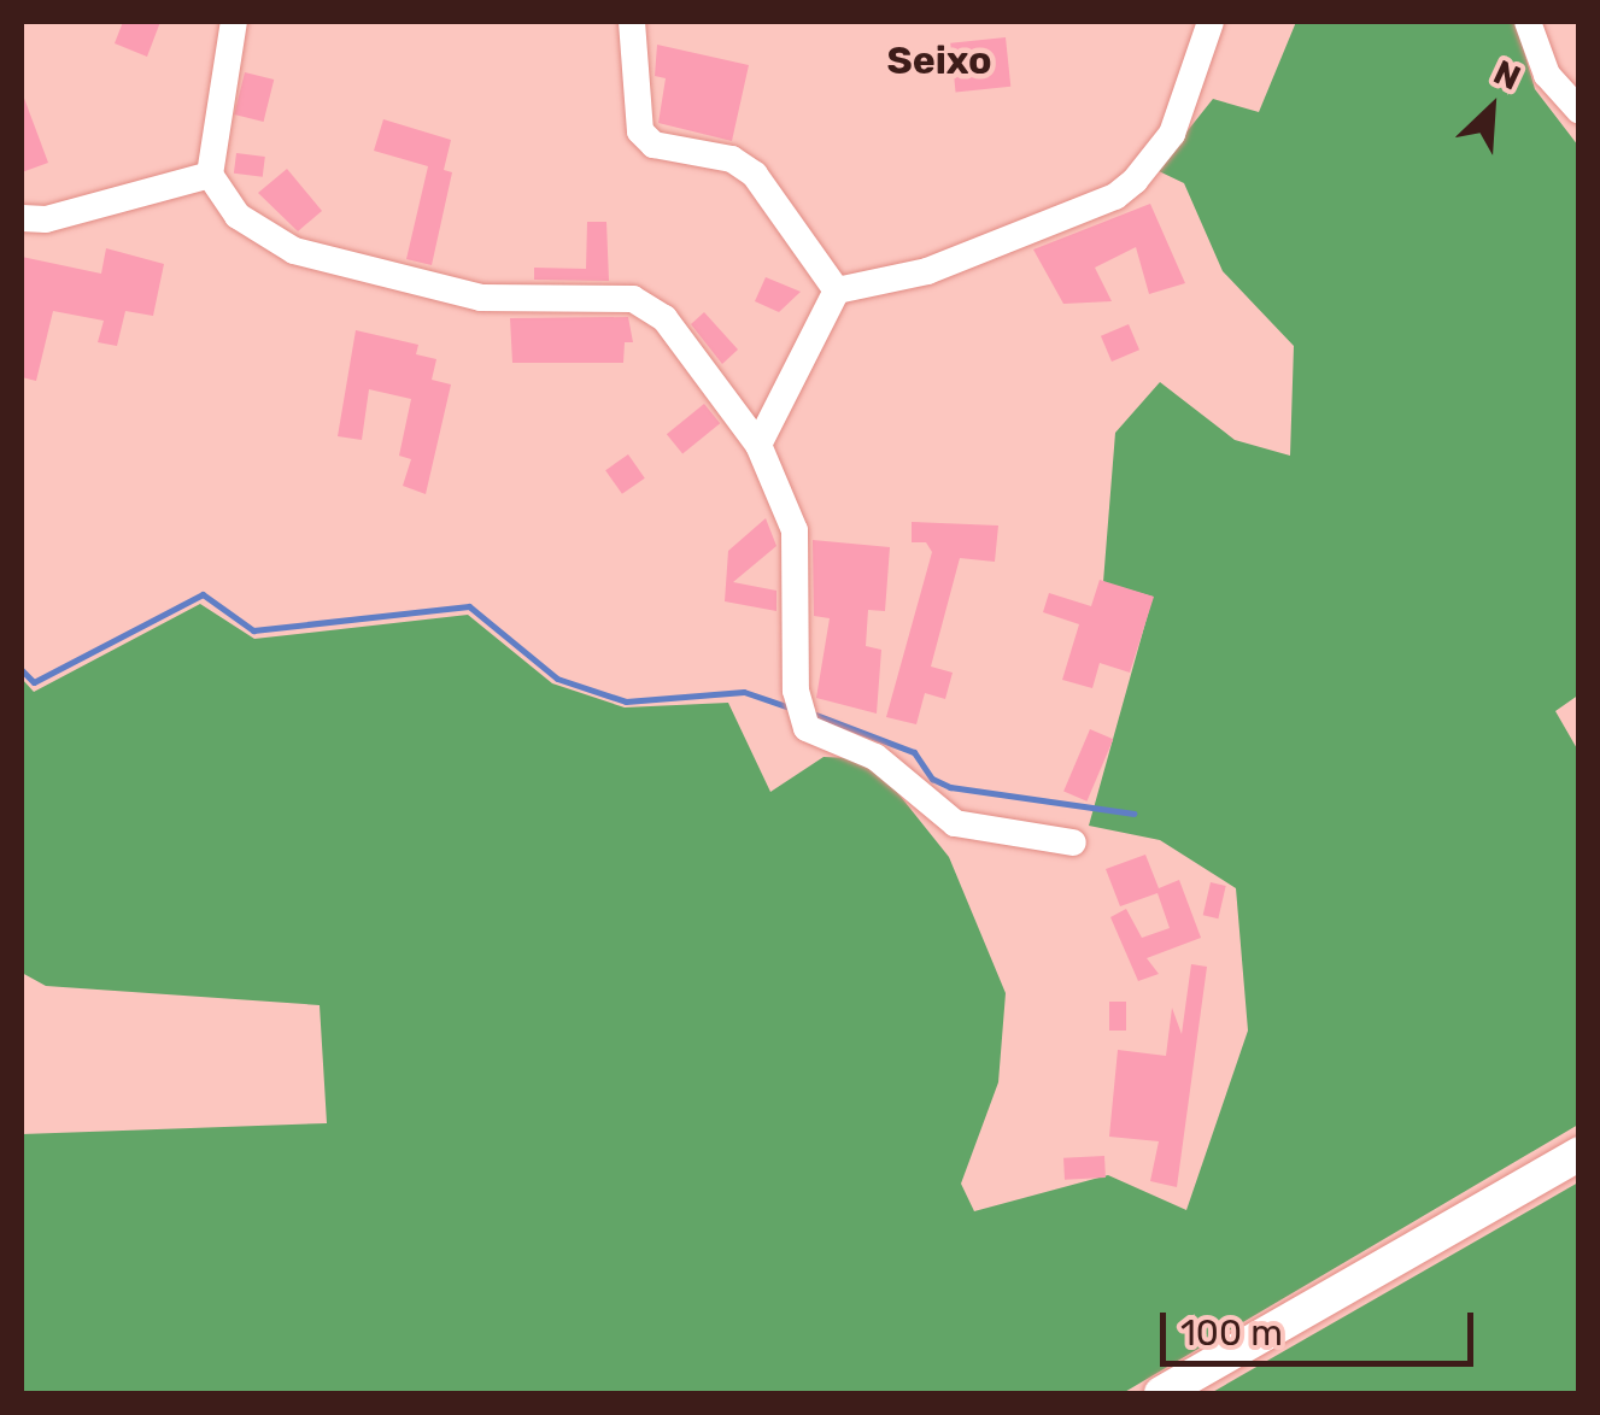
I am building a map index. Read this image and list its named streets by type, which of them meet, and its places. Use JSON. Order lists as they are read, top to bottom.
{
  "districts": ["Seixo"],
  "scale_bar": "100 m",
  "north": "top right"
}
